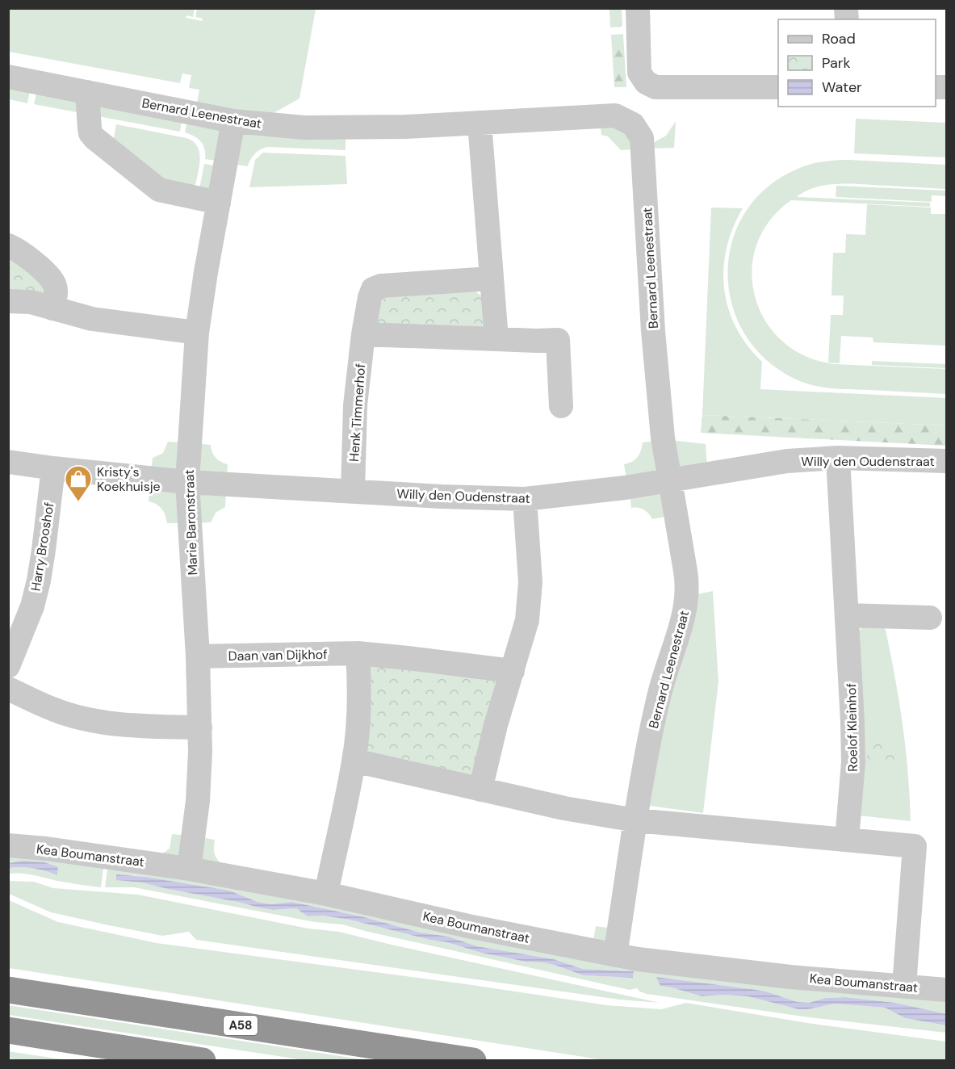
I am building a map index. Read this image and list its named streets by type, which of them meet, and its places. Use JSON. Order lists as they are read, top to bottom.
{
  "streets": {
    "highway": ["A58"],
    "street": [
      "Bernard Leenestraat",
      "Henk Timmerhof",
      "Willy den Oudenstraat",
      "Marie Baronstraat",
      "Harry Brooshof",
      "Daan van Dijkhof",
      "Roelof Kleinhof",
      "Kea Boumanstraat"
    ]
  },
  "crossings": [
    ["Bernard Leenestraat", "Willy den Oudenstraat"],
    ["Bernard Leenestraat", "Marie Baronstraat"],
    ["Bernard Leenestraat", "Kea Boumanstraat"],
    ["Henk Timmerhof", "Willy den Oudenstraat"],
    ["Willy den Oudenstraat", "Marie Baronstraat"],
    ["Willy den Oudenstraat", "Harry Brooshof"],
    ["Willy den Oudenstraat", "Roelof Kleinhof"],
    ["Marie Baronstraat", "Daan van Dijkhof"],
    ["Marie Baronstraat", "Kea Boumanstraat"]
  ],
  "places": {
    "shop": ["Kristy's Koekhuisje"]
  },
  "legend": ["Road", "Park", "Water"]
}
